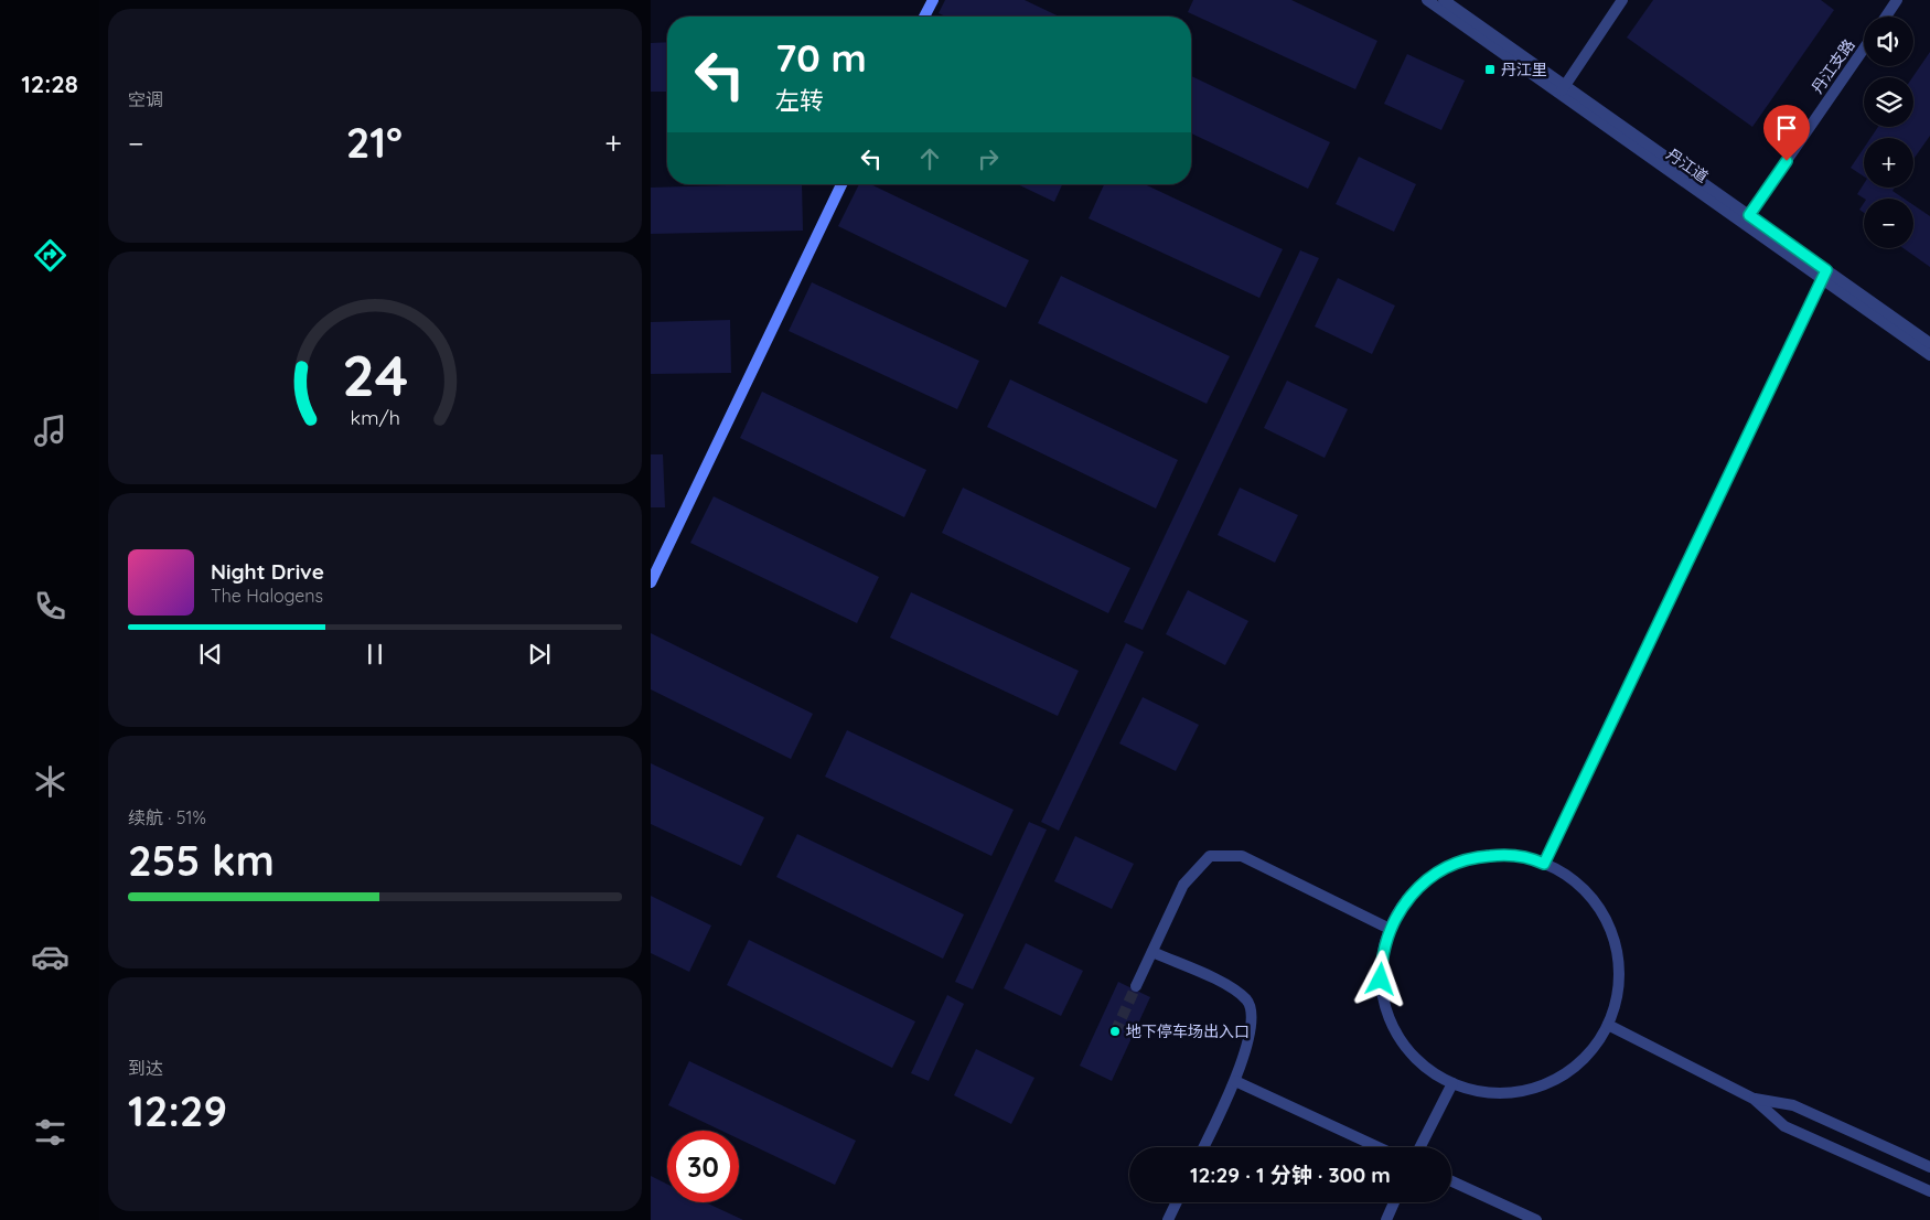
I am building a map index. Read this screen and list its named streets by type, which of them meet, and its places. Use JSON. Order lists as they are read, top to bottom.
{
  "streets": {
    "street": ["丹江支路", "丹江道"]
  },
  "crossings": [
    ["丹江支路", "丹江道"]
  ],
  "places": {
    "transit": ["丹江里"],
    "other": ["地下停车场出入口"]
  },
  "page": {
    "tabs": "12:28",
    "tile": [
      "空调",
      ["续航 · 51%", "255 km"],
      ["到达", "12:29"]
    ],
    "map_buttons": ["+", "−"],
    "turn": ["70 m", "左转"],
    "heat": ["−", "21°", "+"],
    "song": ["Night Drive", "The Halogens"],
    "limit": "30",
    "trip": "12:29 · 1 分钟 · 300 m",
    "gauge": ["24", "km/h"]
  }
}
